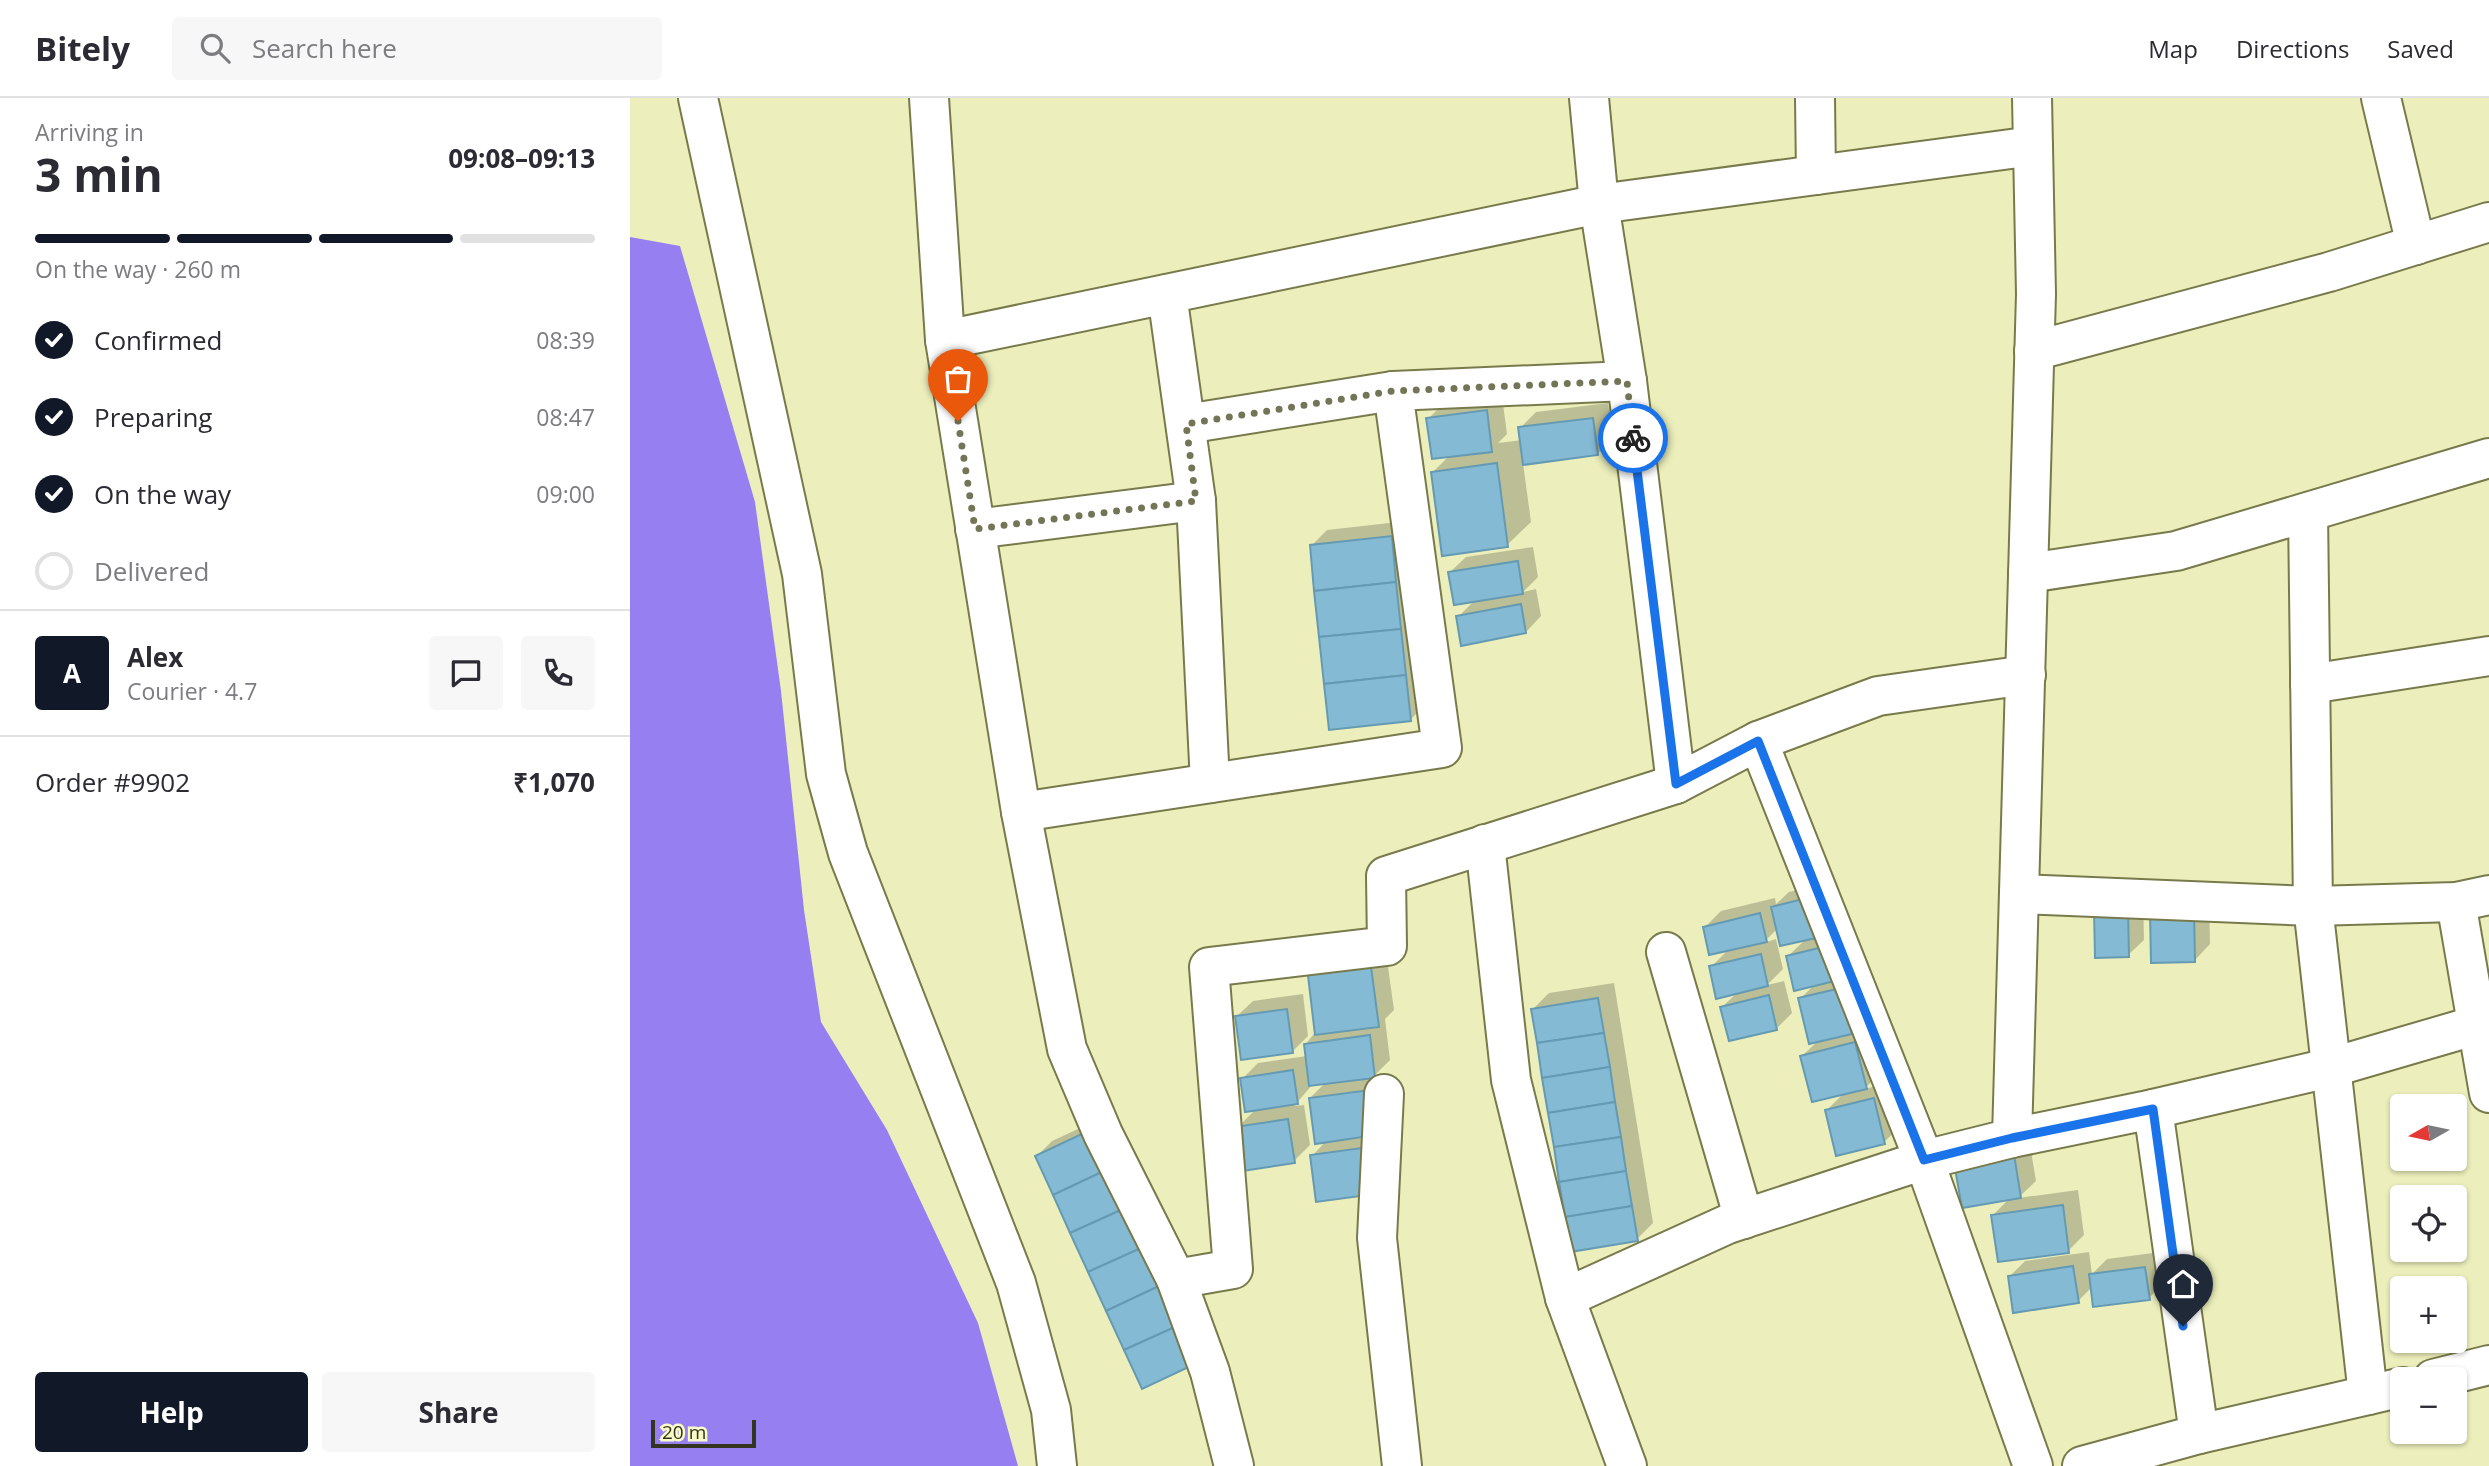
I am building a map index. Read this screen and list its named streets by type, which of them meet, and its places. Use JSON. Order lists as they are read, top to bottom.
{
  "scale_bar": "20 m",
  "north": "left",
  "page": {
    "header": "Bitely",
    "search": "Search here",
    "nav": ["Map", "Directions", "Saved"],
    "heading": ["3 min", "Arriving in", "09:08–09:13"],
    "panel": [
      "Alex",
      "Courier · 4.7",
      "Order #9902",
      "₹1,070"
    ],
    "bar": "On the way · 260 m",
    "list": [
      ["Confirmed", "08:39"],
      ["Preparing", "08:47"],
      ["On the way", "09:00"],
      "Delivered"
    ],
    "round": "A",
    "map_buttons": ["+", "−"],
    "buttons": ["Help", "Share"],
    "scale": "20 m"
  }
}
